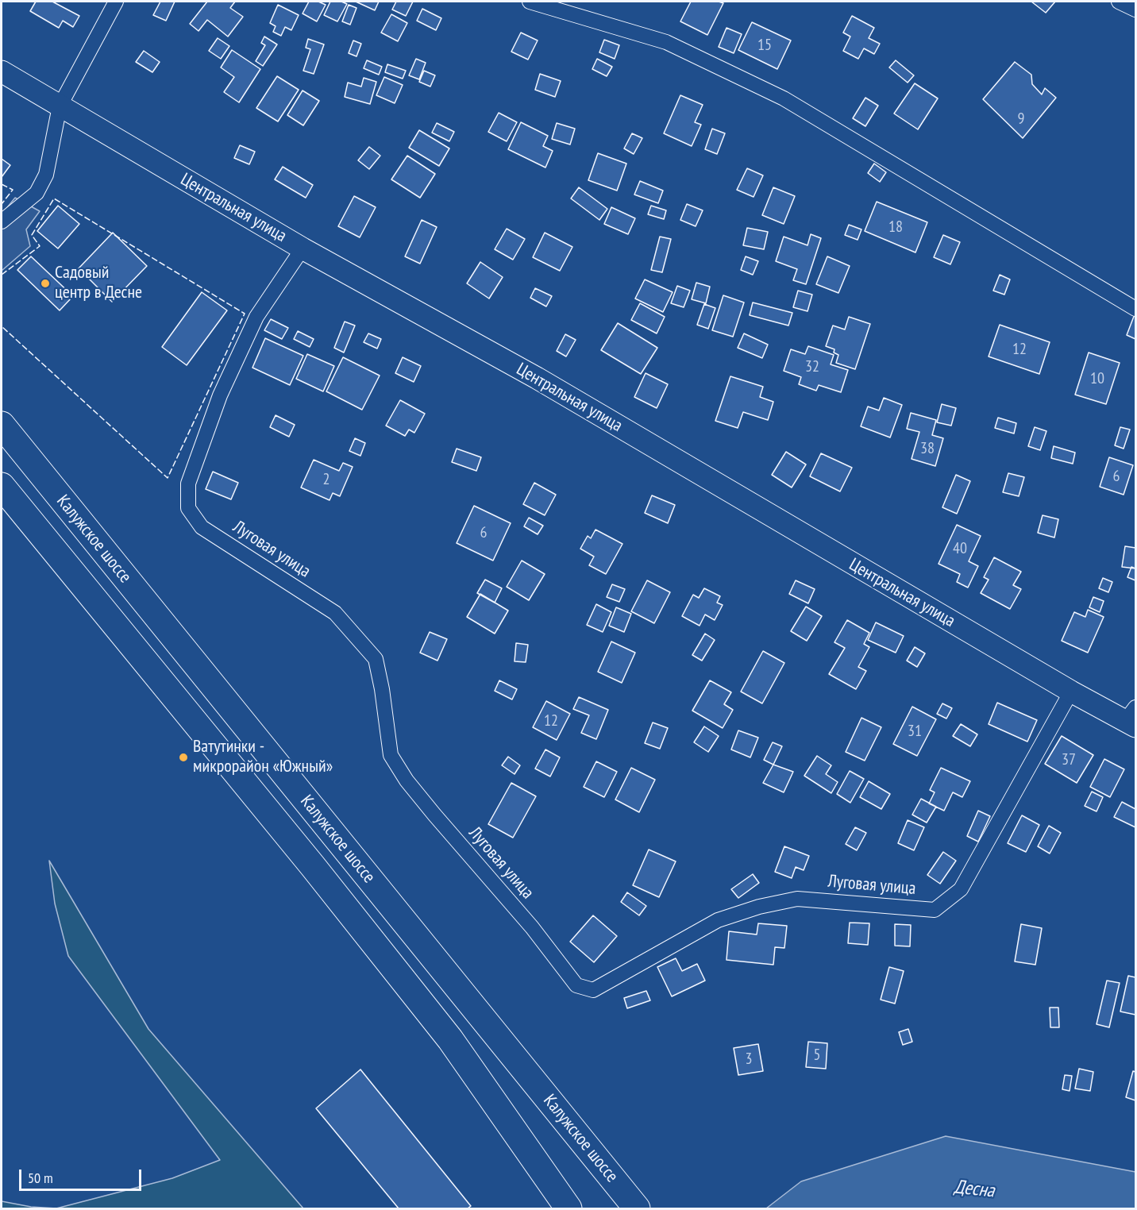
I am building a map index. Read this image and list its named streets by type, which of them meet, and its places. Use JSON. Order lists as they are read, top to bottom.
{
  "streets": {
    "highway": ["Калужское шоссе"],
    "street": ["Центральная улица", "Луговая улица"]
  },
  "crossings": [
    ["Центральная улица", "Луговая улица"]
  ],
  "water": ["Десна"],
  "places": ["Садовый центр в Десне", "Ватутинки - микрорайон «Южный»"],
  "house_numbers": [
    "15",
    "9",
    "18",
    "12",
    "32",
    "10",
    "38",
    "6",
    "2",
    "6",
    "40",
    "12",
    "31",
    "37",
    "5",
    "3"
  ],
  "scale_bar": "50 m"
}
